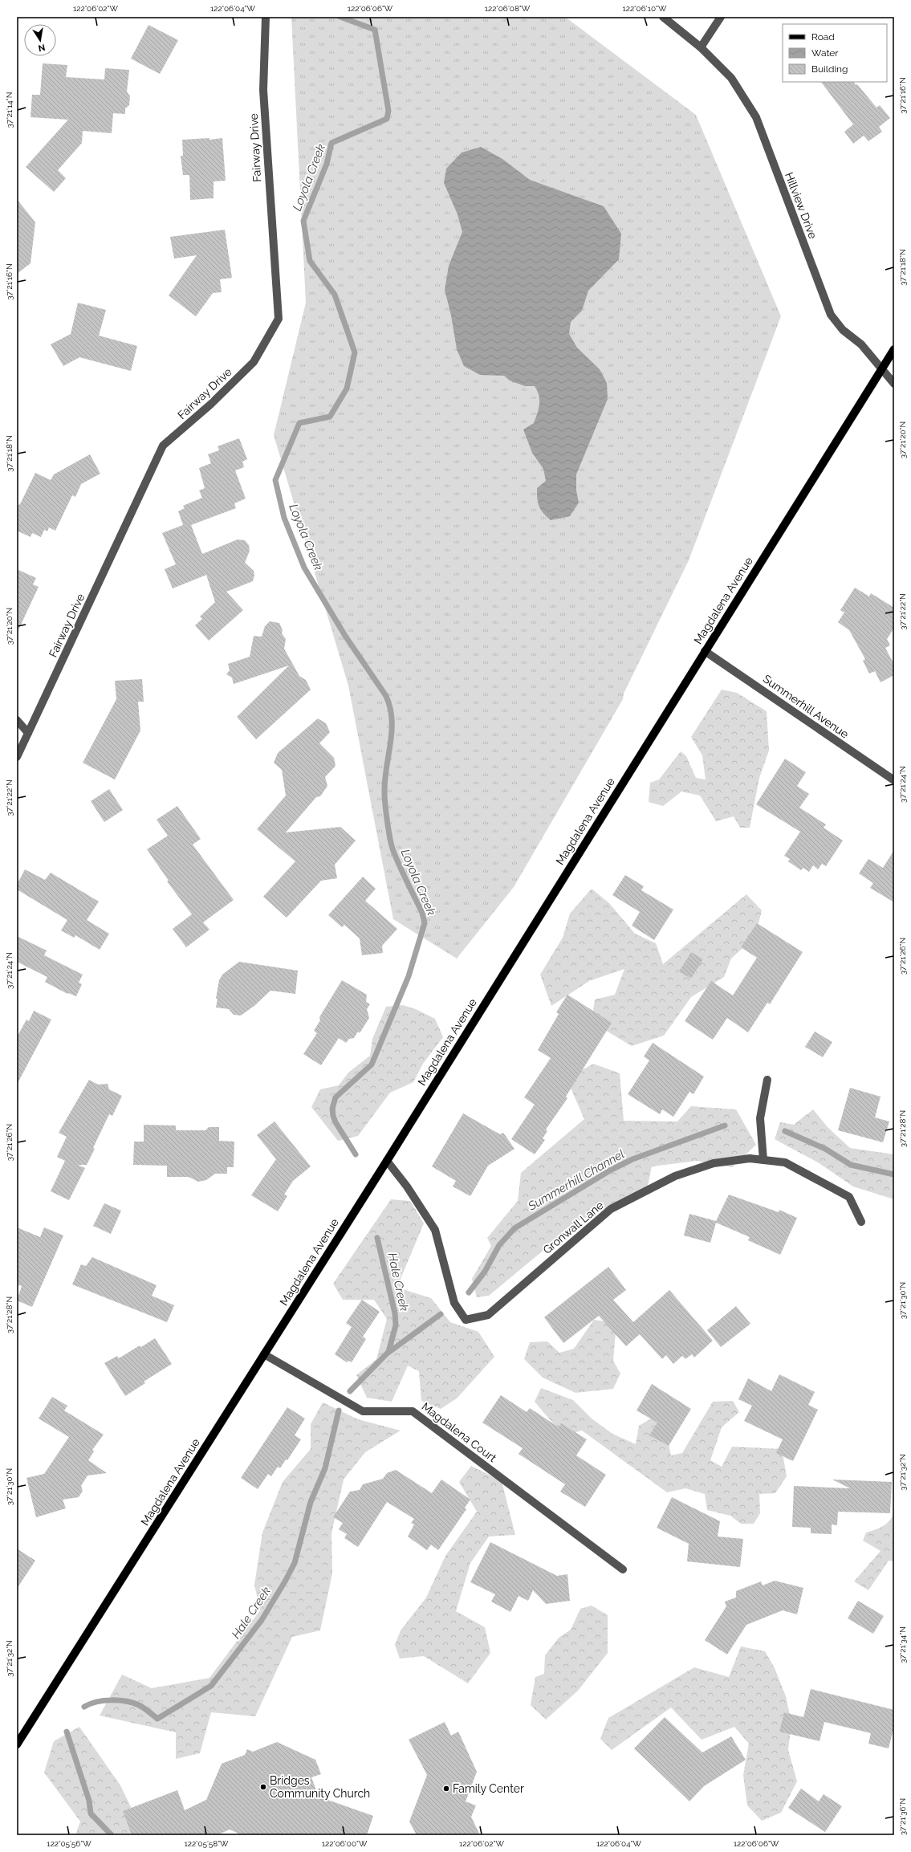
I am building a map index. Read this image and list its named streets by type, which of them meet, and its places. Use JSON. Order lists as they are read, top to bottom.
{
  "streets": {
    "main road": ["Magdalena Avenue"],
    "street": [
      "Fairway Drive",
      "Hillview Drive",
      "Summerhill Avenue",
      "Gronwall Lane",
      "Magdalena Court"
    ]
  },
  "crossings": [
    ["Hillview Drive", "Magdalena Avenue"],
    ["Magdalena Avenue", "Summerhill Avenue"],
    ["Magdalena Avenue", "Gronwall Lane"],
    ["Magdalena Avenue", "Magdalena Court"]
  ],
  "water": ["Loyola Creek", "Summerhill Channel", "Hale Creek"],
  "places": ["Bridges Community Church", "Family Center"],
  "legend": ["Road", "Water", "Building"],
  "north": "bottom",
  "coordinates": [
    "122°06'02\"W",
    "122°06'04\"W",
    "122°06'06\"W",
    "122°06'08\"W",
    "122°06'10\"W",
    "37°21'16\"N",
    "37°21'14\"N",
    "37°21'18\"N",
    "37°21'20\"N",
    "37°21'22\"N",
    "37°21'24\"N",
    "37°21'26\"N",
    "37°21'28\"N",
    "37°21'30\"N",
    "37°21'32\"N",
    "37°21'34\"N",
    "37°21'36\"N",
    "122°05'56\"W",
    "122°05'58\"W",
    "122°06'00\"W"
  ]
}
